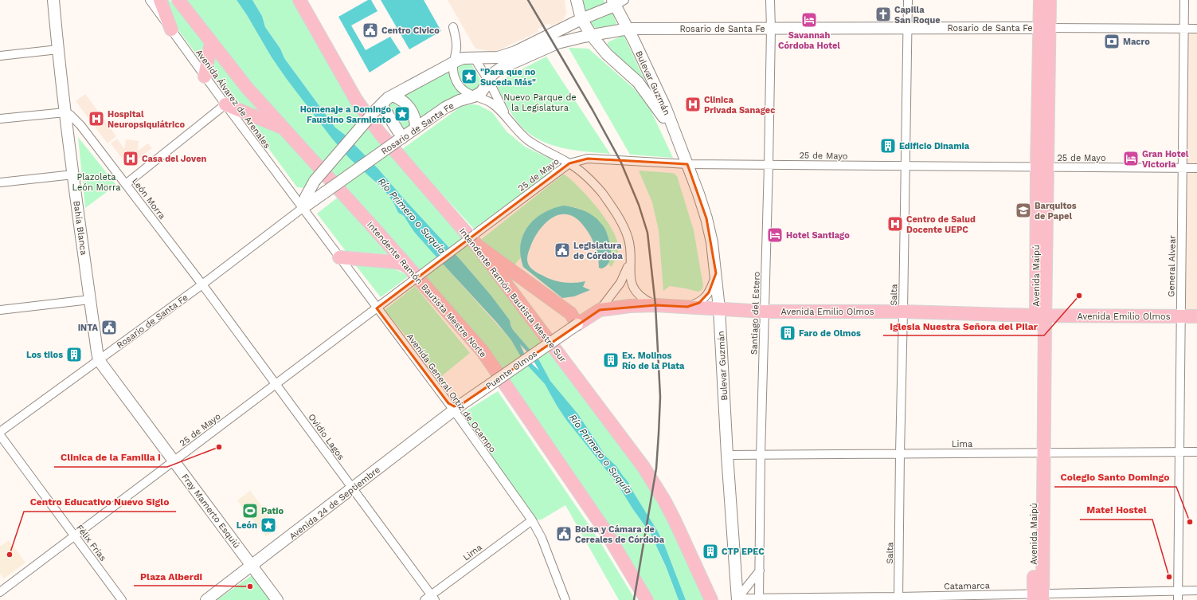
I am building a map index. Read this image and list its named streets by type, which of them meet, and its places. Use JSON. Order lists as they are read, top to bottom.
{
  "streets": {
    "main road": [
      "Avenida Maipú",
      "Intendente Ramón Bautista Mestre Norte",
      "Intendente Ramón Bautista Mestre Sur",
      "Avenida Emilio Olmos"
    ],
    "street": [
      "Rosario de Santa Fe",
      "Bulevar Guzmán",
      "Avenida Álvarez de Arenales",
      "25 de Mayo",
      "León Morra",
      "Bahía Blanca",
      "General Alvear",
      "Salta",
      "Santiago del Estero",
      "Puente Olmos",
      "Avenida General Ortiz de Ocampo",
      "Ovidio Lagos",
      "Lima",
      "Avenida 24 de Septiembre",
      "Fray Mamerto Esquiú",
      "Félix Frías",
      "Catamarca"
    ]
  },
  "crossings": [
    ["Rosario de Santa Fe", "Bulevar Guzmán"],
    ["Rosario de Santa Fe", "Avenida Álvarez de Arenales"],
    ["Rosario de Santa Fe", "León Morra"],
    ["Rosario de Santa Fe", "Bahía Blanca"],
    ["Rosario de Santa Fe", "General Alvear"],
    ["Rosario de Santa Fe", "Avenida Maipú"],
    ["Rosario de Santa Fe", "Salta"],
    ["Rosario de Santa Fe", "Santiago del Estero"],
    ["Rosario de Santa Fe", "Avenida General Ortiz de Ocampo"],
    ["Rosario de Santa Fe", "Ovidio Lagos"],
    ["Rosario de Santa Fe", "Fray Mamerto Esquiú"],
    ["Bulevar Guzmán", "25 de Mayo"],
    ["Bulevar Guzmán", "Avenida Emilio Olmos"],
    ["Bulevar Guzmán", "Lima"],
    ["Bulevar Guzmán", "Catamarca"],
    ["Avenida Álvarez de Arenales", "Avenida General Ortiz de Ocampo"],
    ["25 de Mayo", "General Alvear"],
    ["25 de Mayo", "Avenida Maipú"],
    ["25 de Mayo", "Intendente Ramón Bautista Mestre Sur"],
    ["25 de Mayo", "Salta"],
    ["25 de Mayo", "Santiago del Estero"],
    ["25 de Mayo", "Avenida General Ortiz de Ocampo"],
    ["25 de Mayo", "Ovidio Lagos"],
    ["25 de Mayo", "Fray Mamerto Esquiú"],
    ["25 de Mayo", "Félix Frías"],
    ["León Morra", "Bahía Blanca"],
    ["León Morra", "Ovidio Lagos"],
    ["Bahía Blanca", "Fray Mamerto Esquiú"],
    ["General Alvear", "Avenida Emilio Olmos"],
    ["General Alvear", "Lima"],
    ["General Alvear", "Catamarca"],
    ["Avenida Maipú", "Avenida Emilio Olmos"],
    ["Avenida Maipú", "Lima"],
    ["Avenida Maipú", "Catamarca"],
    ["Salta", "Avenida Emilio Olmos"],
    ["Salta", "Lima"],
    ["Salta", "Catamarca"],
    ["Avenida Emilio Olmos", "Santiago del Estero"],
    ["Avenida Emilio Olmos", "Puente Olmos"],
    ["Santiago del Estero", "Lima"],
    ["Santiago del Estero", "Catamarca"],
    ["Puente Olmos", "Avenida General Ortiz de Ocampo"],
    ["Puente Olmos", "Avenida 24 de Septiembre"],
    ["Avenida General Ortiz de Ocampo", "Lima"],
    ["Avenida General Ortiz de Ocampo", "Avenida 24 de Septiembre"],
    ["Ovidio Lagos", "Lima"],
    ["Ovidio Lagos", "Avenida 24 de Septiembre"],
    ["Avenida 24 de Septiembre", "Fray Mamerto Esquiú"]
  ],
  "water": ["Río Primero o Suquía"],
  "parks": ["Nuevo Parque de la Legislatura", "Plazoleta León Morra"],
  "places": {
    "church": ["Capilla San Roque"],
    "hotel": ["Savannah Córdoba Hotel", "Gran Hotel Victoria", "Hotel Santiago"],
    "public building": [
      "Centro Civico",
      "Legislatura de Córdoba",
      "INTA",
      "Bolsa y Cámara de Cereales de Córdoba"
    ],
    "bank": ["Macro"],
    "place": ["\"Para que no Suceda Más\"", "Homenaje a Domingo Faustino Sarmiento", "León"],
    "hospital": [
      "Clinica Privada Sanagec",
      "Hospital Neuropsiquiátrico",
      "Casa del Joven",
      "Centro de Salud Docente UEPC"
    ],
    "building": [
      "Edificio Dinamia",
      "Faro de Olmos",
      "Los tilos",
      "Ex. Molinos Río de la Plata",
      "CTP EPEC"
    ],
    "school or university": ["Barquitos de Papel"],
    "other": [
      "Iglesia Nuestra Señora del Pilar",
      "Clinica de la Familia I",
      "Colegio Santo Domingo",
      "Centro Educativo Nuevo Siglo",
      "Mate! Hostel",
      "Plaza Alberdi"
    ],
    "sports": ["Patio"]
  }
}
